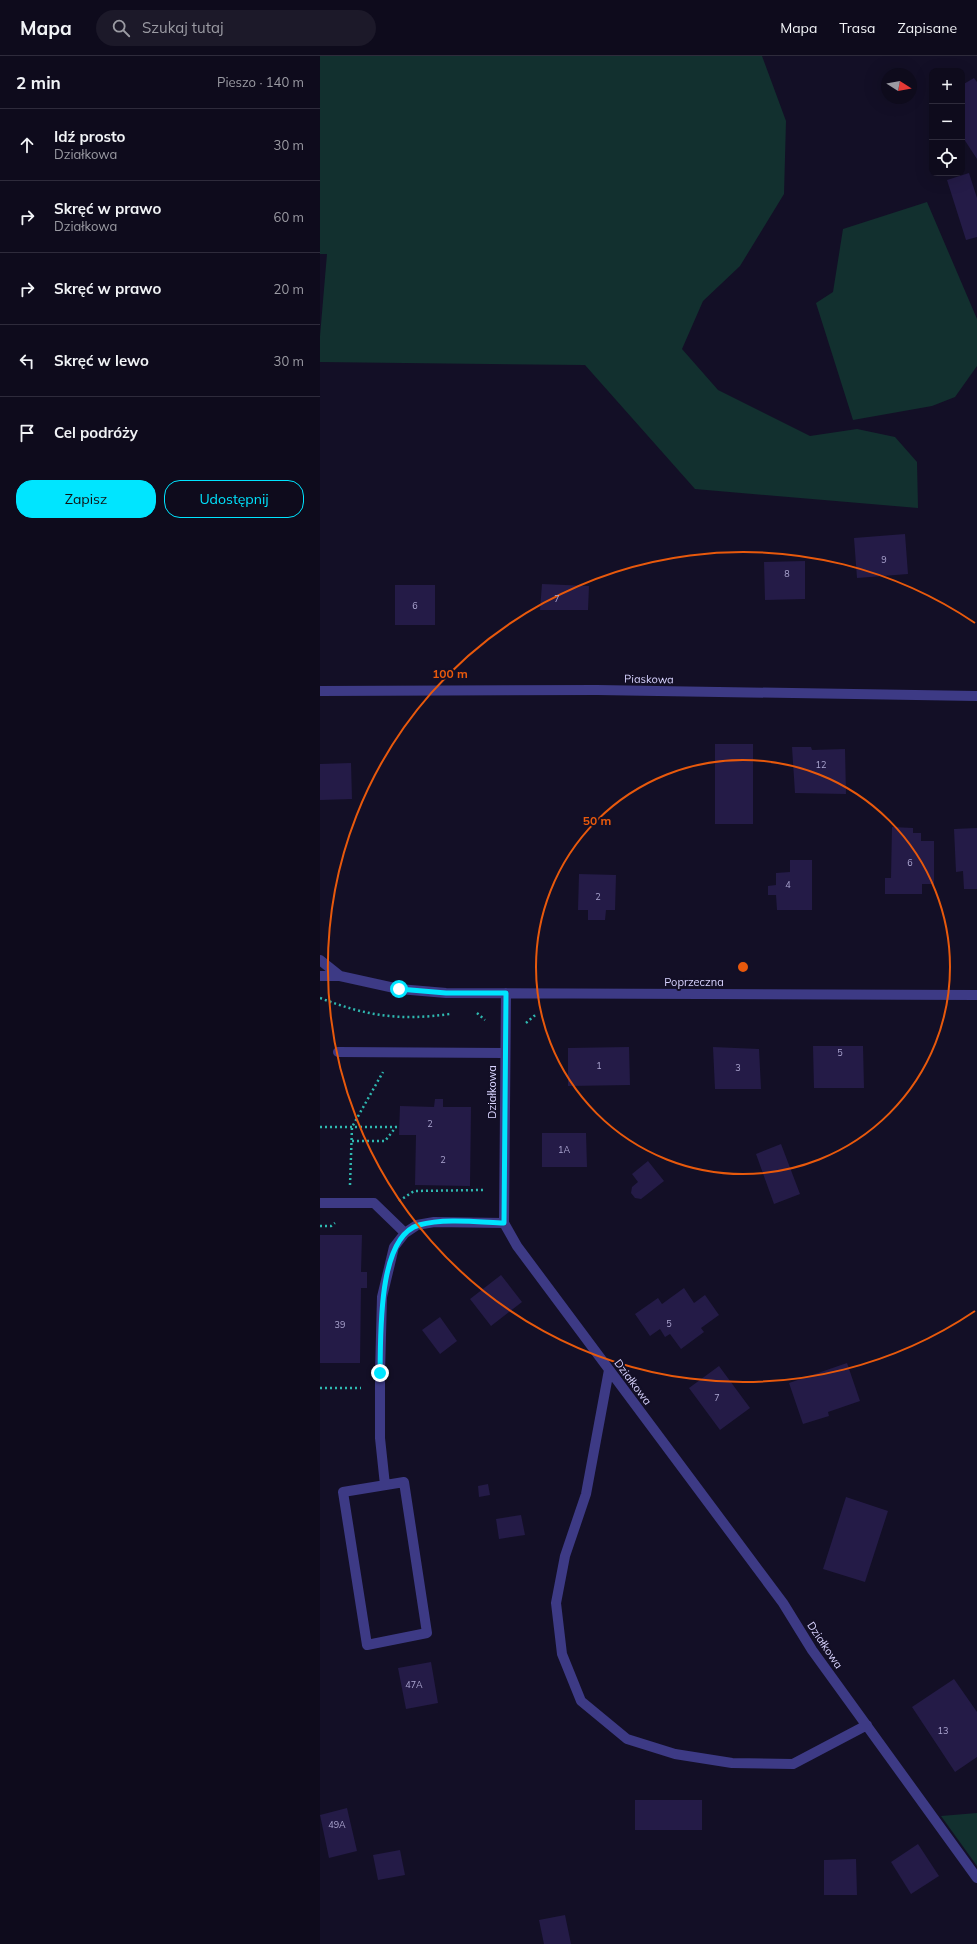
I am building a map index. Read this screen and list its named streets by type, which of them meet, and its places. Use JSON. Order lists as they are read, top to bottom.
{
  "streets": {
    "street": ["Piaskowa", "Poprzeczna", "Działkowa"]
  },
  "crossings": [
    ["Poprzeczna", "Działkowa"]
  ],
  "house_numbers": [
    "9",
    "8",
    "7",
    "6",
    "12",
    "6",
    "4",
    "2",
    "5",
    "1",
    "3",
    "2",
    "1A",
    "2",
    "5",
    "39",
    "7",
    "47A",
    "13",
    "49A"
  ],
  "north": "right",
  "page": {
    "header": "Mapa",
    "search": "Szukaj tutaj",
    "nav": ["Mapa", "Trasa", "Zapisane"],
    "heading": ["2 min", "Pieszo · 140 m"],
    "map_buttons": ["+", "−"],
    "list": [
      ["Idź prosto", "Działkowa", "30 m"],
      ["Skręć w prawo", "Działkowa", "60 m"],
      ["Skręć w prawo", "20 m"],
      ["Skręć w lewo", "30 m"],
      "Cel podróży"
    ],
    "buttons": ["Zapisz", "Udostępnij"]
  },
  "rings": ["100 m", "50 m"]
}
